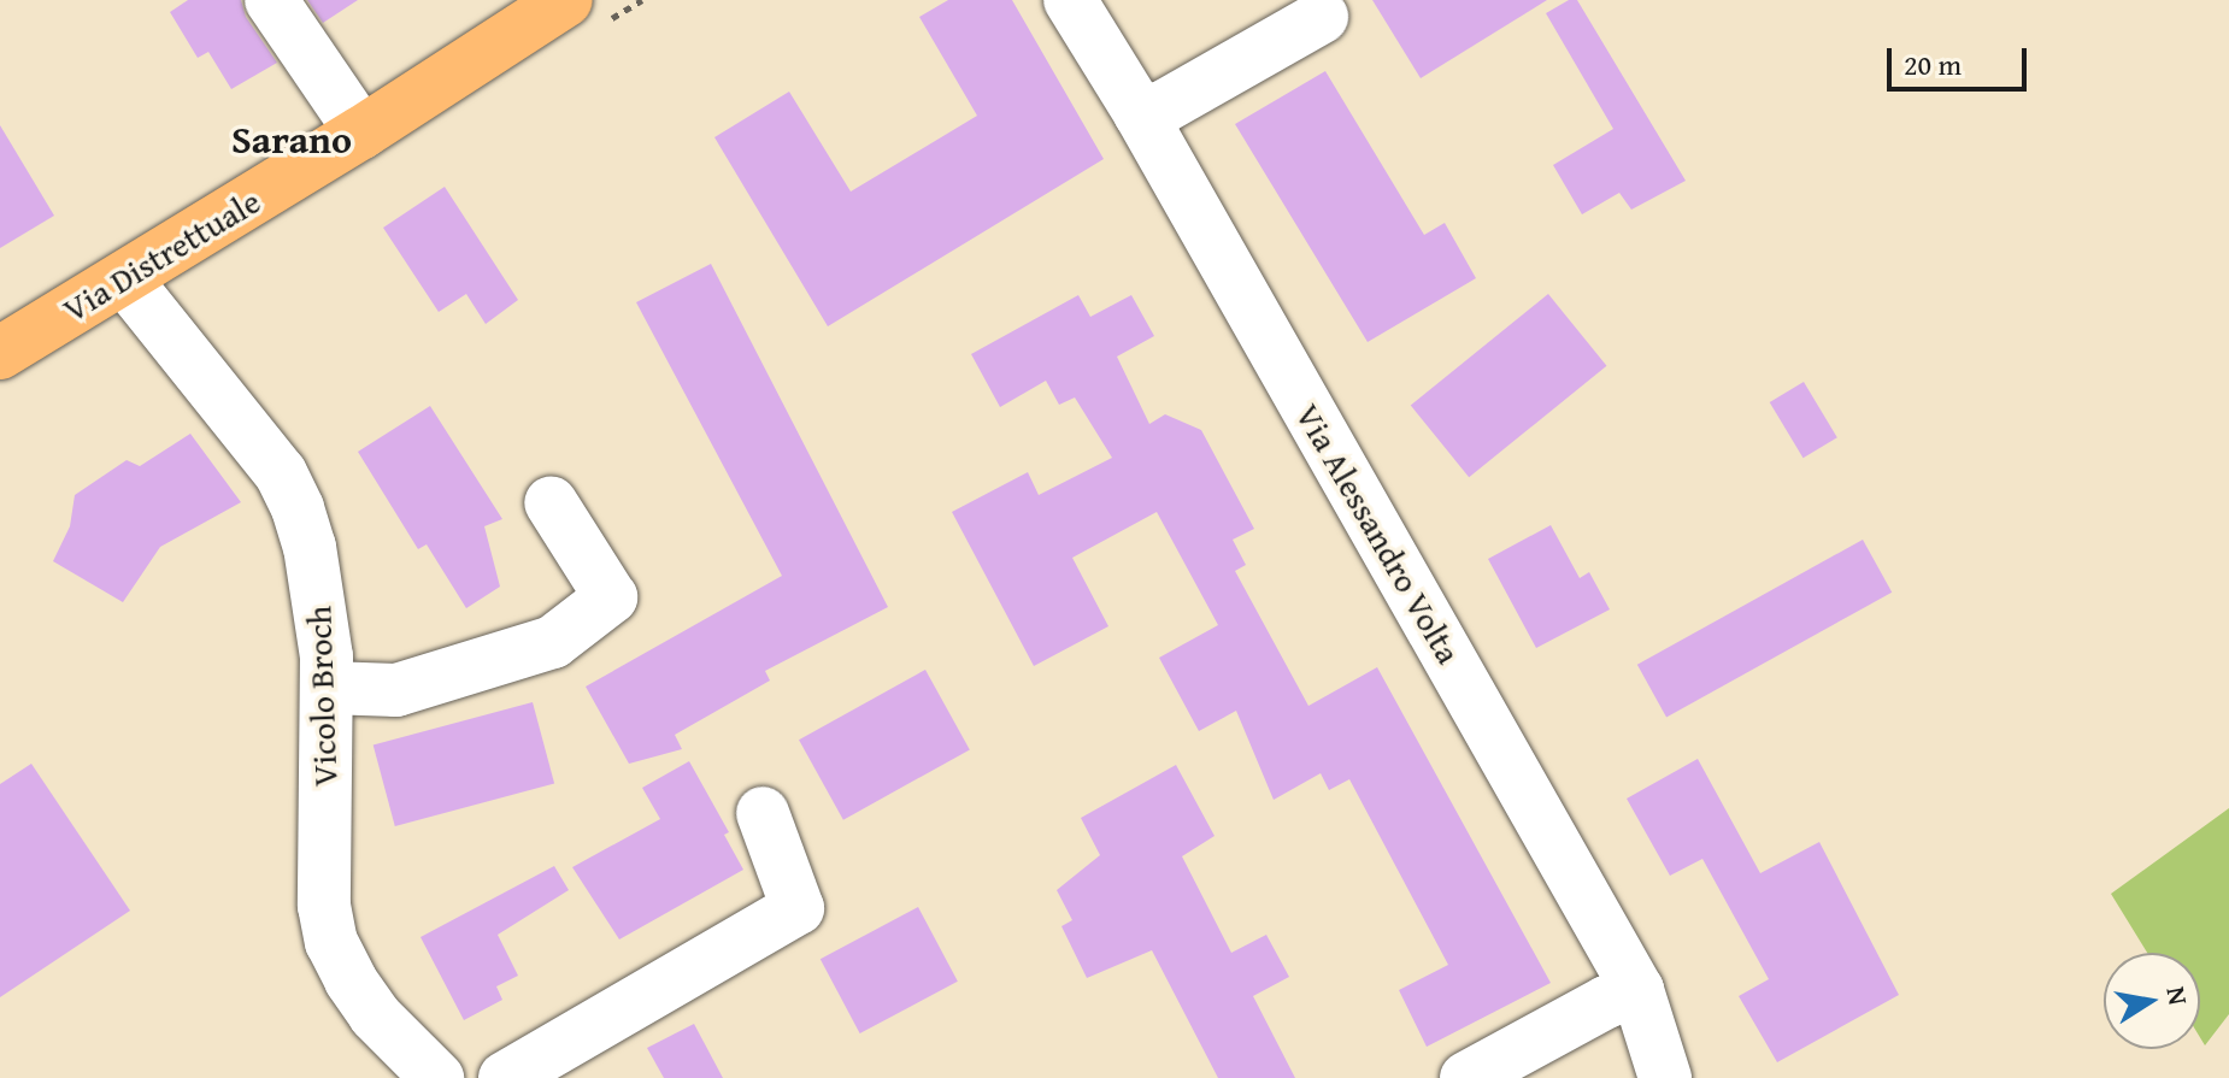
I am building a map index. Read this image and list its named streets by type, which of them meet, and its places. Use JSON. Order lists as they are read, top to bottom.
{
  "streets": {
    "main road": ["Via Distrettuale"],
    "street": ["Via Alessandro Volta", "Vicolo Broch"]
  },
  "crossings": [
    ["Via Distrettuale", "Vicolo Broch"]
  ],
  "districts": ["Sarano"],
  "scale_bar": "20 m",
  "north": "right"
}
